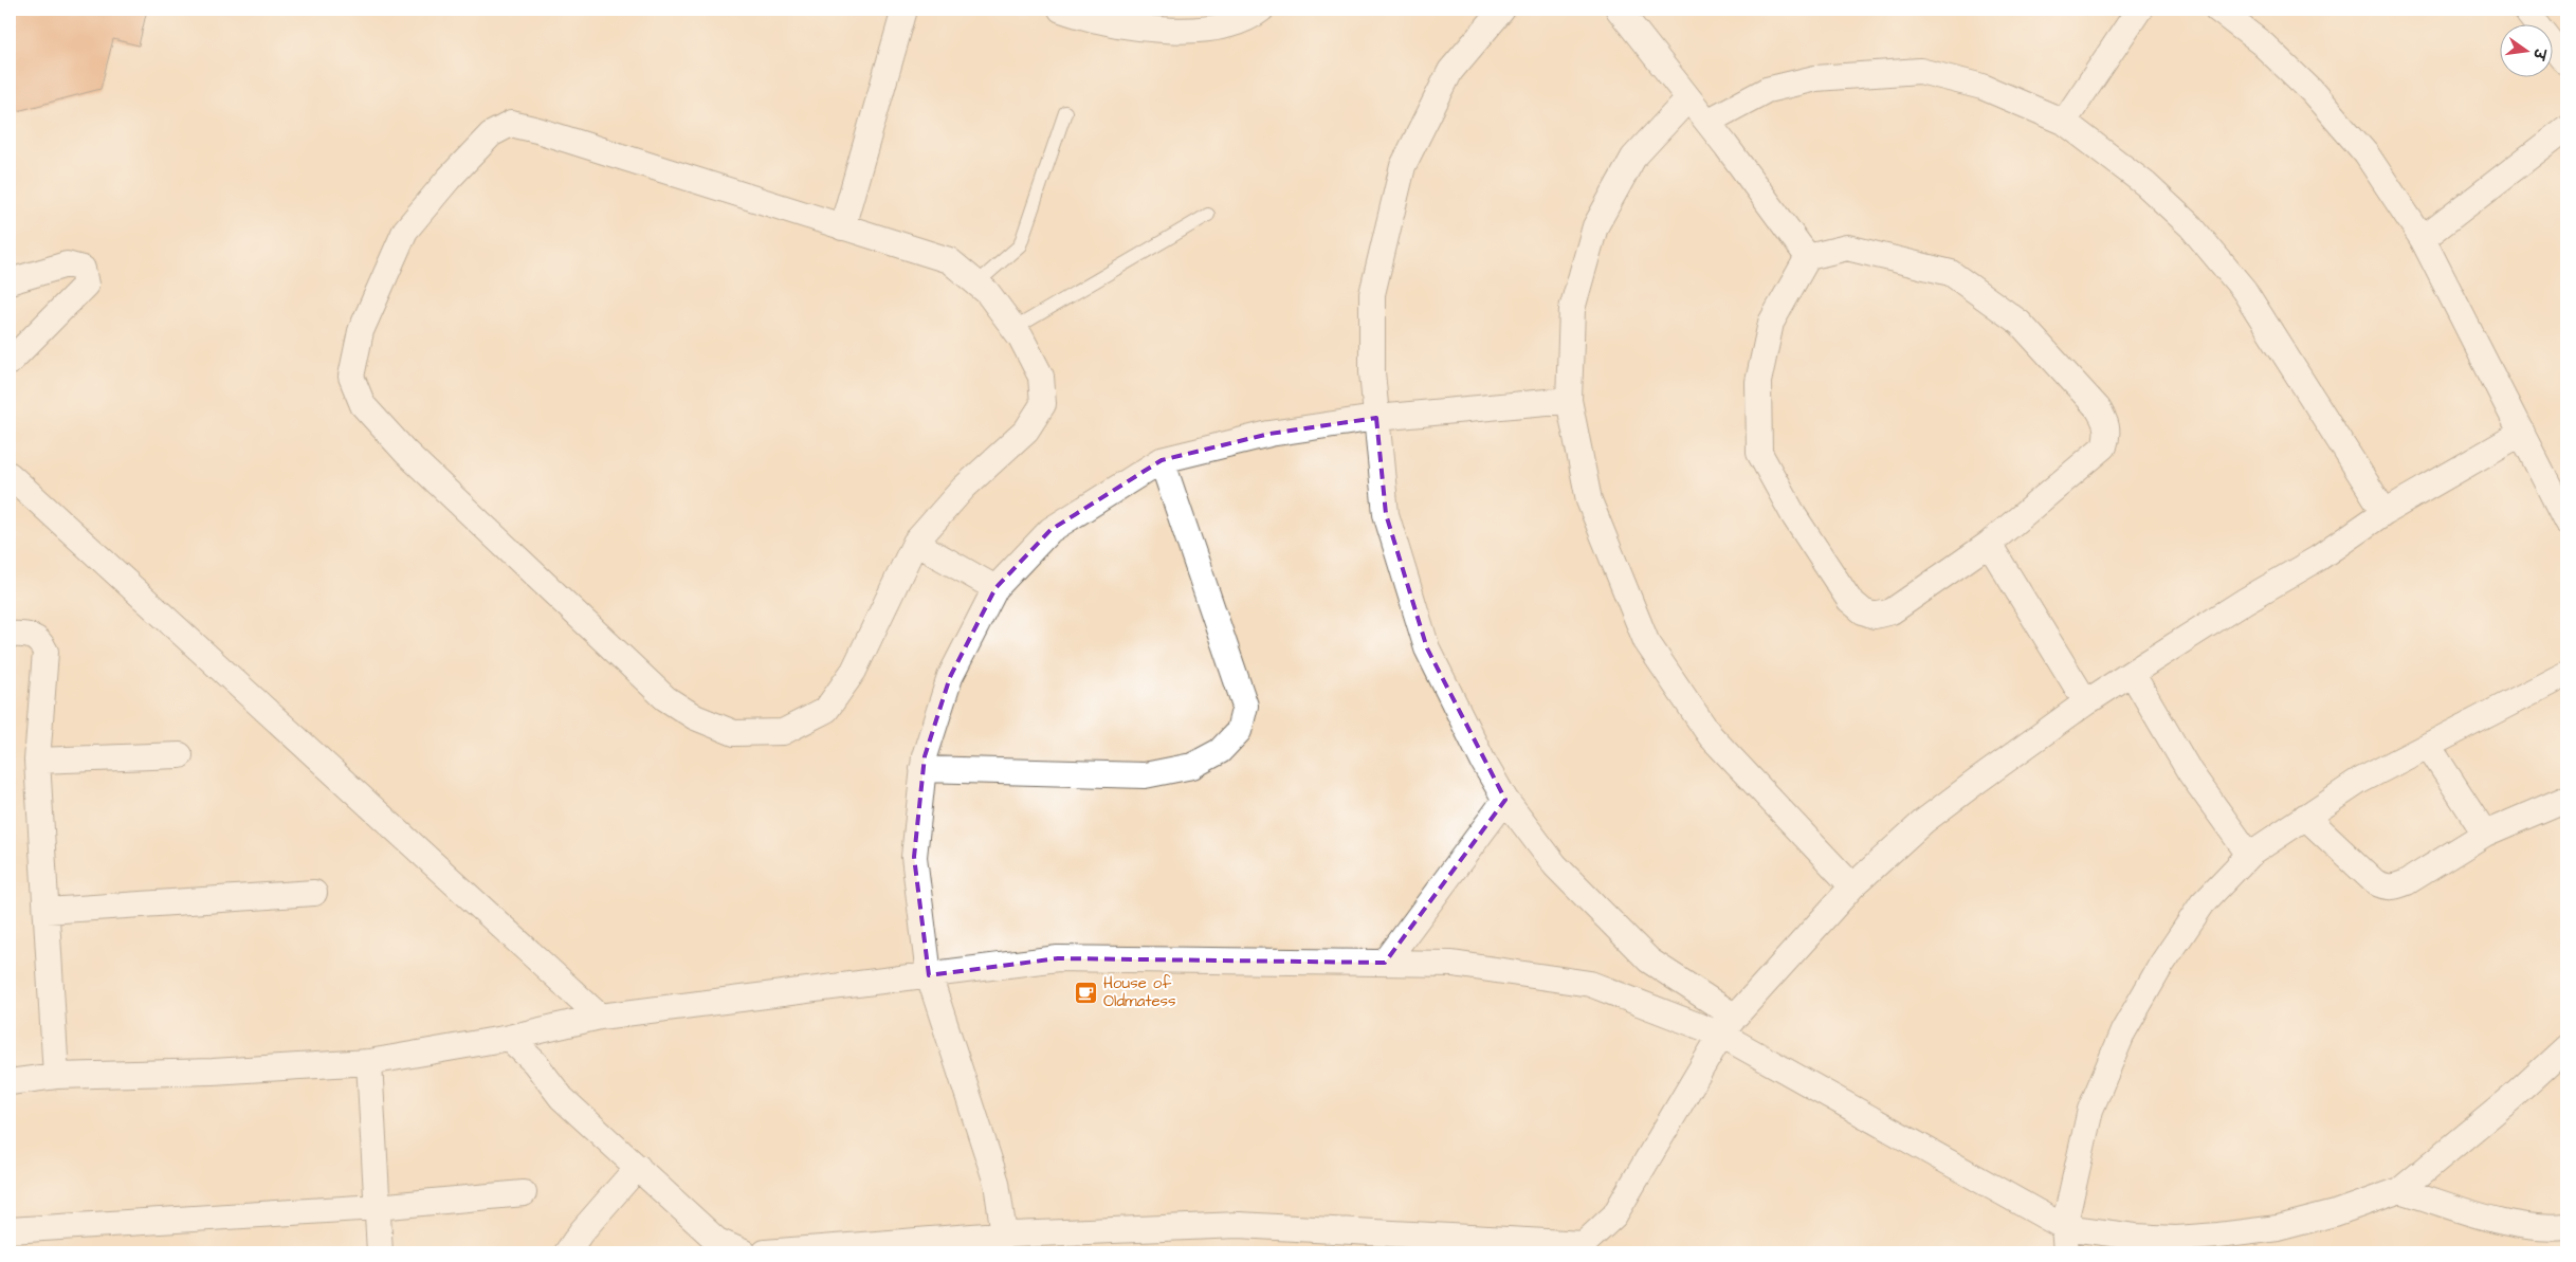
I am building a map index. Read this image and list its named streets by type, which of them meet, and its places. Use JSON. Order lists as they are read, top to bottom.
{
  "places": {
    "cafe": ["House of Oldmatess"]
  },
  "north": "right"
}
